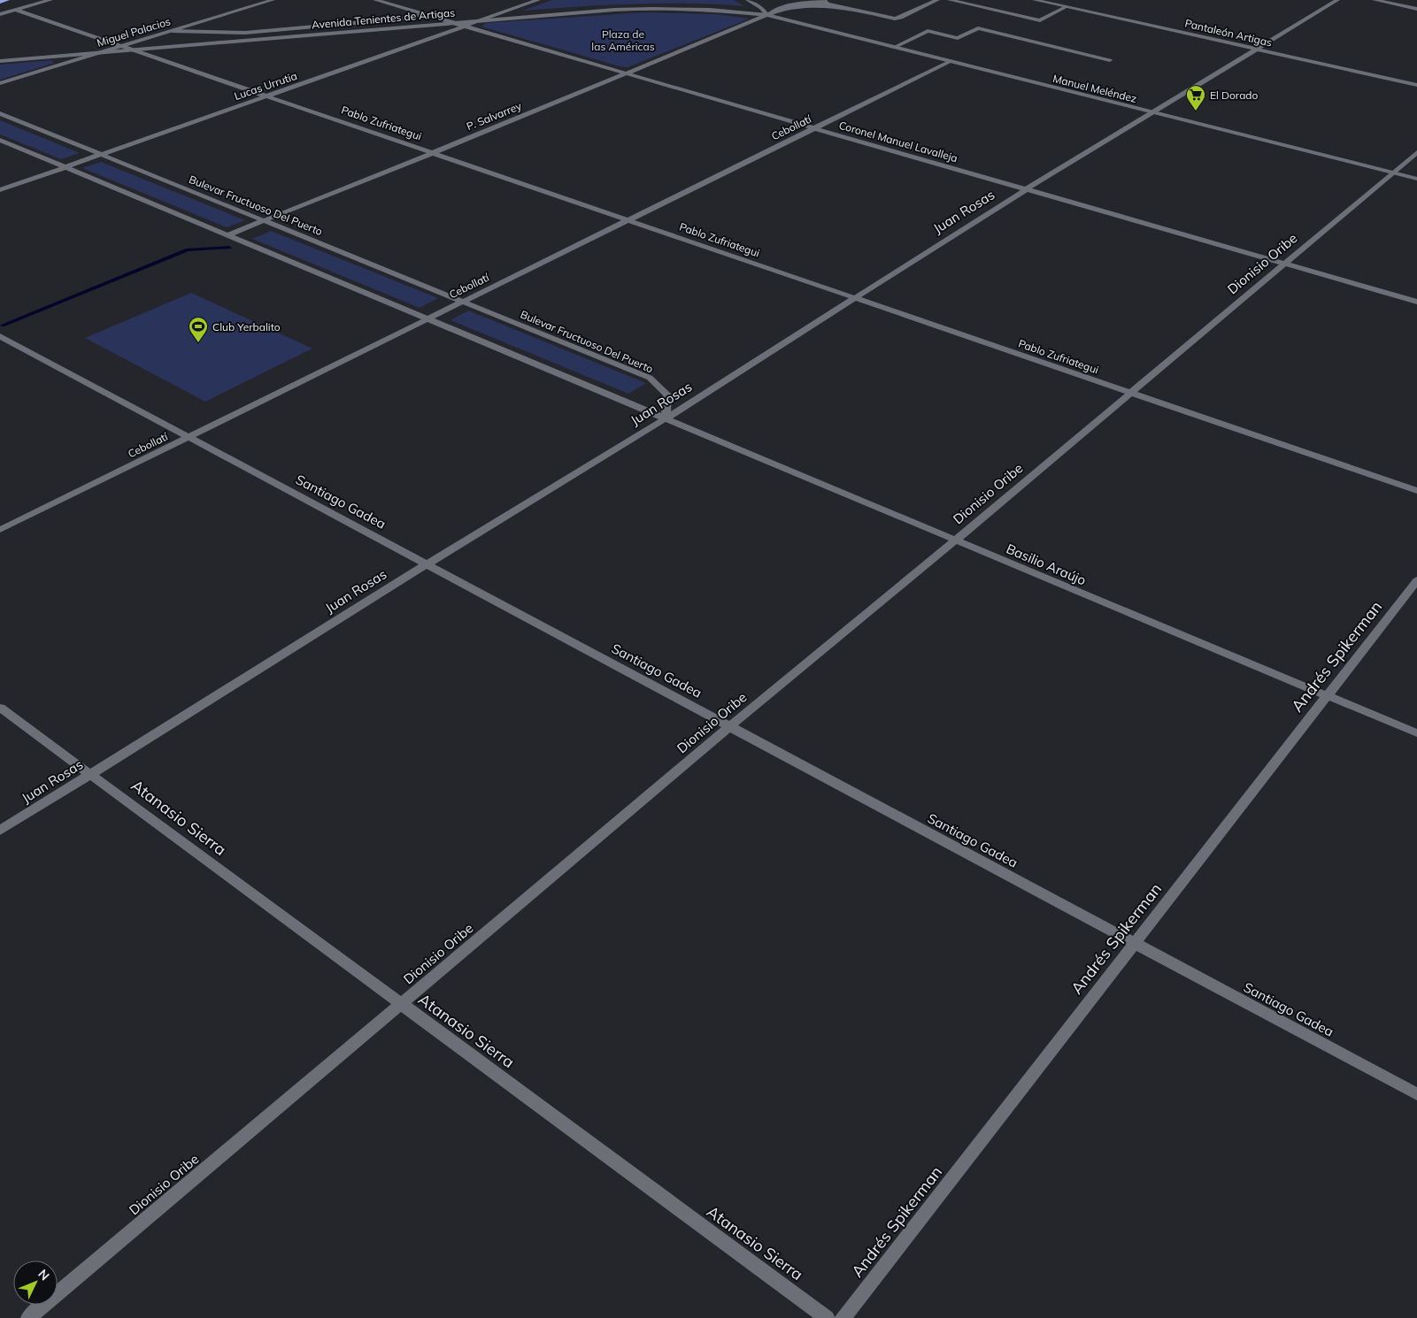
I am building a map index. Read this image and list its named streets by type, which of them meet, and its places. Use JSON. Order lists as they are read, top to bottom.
{
  "streets": {
    "street": [
      "Avenida Tenientes de Artigas",
      "Miguel Palacios",
      "Pantaleón Artigas",
      "Lucas Urrutia",
      "Manuel Meléndez",
      "P. Salvarrey",
      "Pablo Zufriategui",
      "Cebollatí",
      "Coronel Manuel Lavalleja",
      "Bulevar Fructuoso Del Puerto",
      "Juan Rosas",
      "Dionisio Oribe",
      "Santiago Gadea",
      "Basilio Araújo",
      "Andrés Spikerman",
      "Atanasio Sierra"
    ]
  },
  "crossings": [
    ["Avenida Tenientes de Artigas", "Miguel Palacios"],
    ["Avenida Tenientes de Artigas", "Lucas Urrutia"],
    ["Avenida Tenientes de Artigas", "Manuel Meléndez"],
    ["Avenida Tenientes de Artigas", "P. Salvarrey"],
    ["Avenida Tenientes de Artigas", "Pablo Zufriategui"],
    ["Avenida Tenientes de Artigas", "Coronel Manuel Lavalleja"],
    ["Miguel Palacios", "Pablo Zufriategui"],
    ["Pantaleón Artigas", "Juan Rosas"],
    ["Lucas Urrutia", "Pablo Zufriategui"],
    ["Lucas Urrutia", "Coronel Manuel Lavalleja"],
    ["Lucas Urrutia", "Bulevar Fructuoso Del Puerto"],
    ["Manuel Meléndez", "P. Salvarrey"],
    ["Manuel Meléndez", "Cebollatí"],
    ["Manuel Meléndez", "Juan Rosas"],
    ["Manuel Meléndez", "Dionisio Oribe"],
    ["P. Salvarrey", "Pablo Zufriategui"],
    ["P. Salvarrey", "Coronel Manuel Lavalleja"],
    ["P. Salvarrey", "Bulevar Fructuoso Del Puerto"],
    ["Pablo Zufriategui", "Cebollatí"],
    ["Pablo Zufriategui", "Juan Rosas"],
    ["Pablo Zufriategui", "Dionisio Oribe"],
    ["Cebollatí", "Coronel Manuel Lavalleja"],
    ["Cebollatí", "Bulevar Fructuoso Del Puerto"],
    ["Cebollatí", "Santiago Gadea"],
    ["Coronel Manuel Lavalleja", "Juan Rosas"],
    ["Coronel Manuel Lavalleja", "Dionisio Oribe"],
    ["Bulevar Fructuoso Del Puerto", "Juan Rosas"],
    ["Bulevar Fructuoso Del Puerto", "Basilio Araújo"],
    ["Juan Rosas", "Santiago Gadea"],
    ["Juan Rosas", "Basilio Araújo"],
    ["Juan Rosas", "Atanasio Sierra"],
    ["Dionisio Oribe", "Santiago Gadea"],
    ["Dionisio Oribe", "Basilio Araújo"],
    ["Dionisio Oribe", "Atanasio Sierra"],
    ["Santiago Gadea", "Andrés Spikerman"],
    ["Basilio Araújo", "Andrés Spikerman"]
  ],
  "parks": ["Plaza de las Américas"],
  "places": {
    "supermarket": ["El Dorado"],
    "sports": ["Club Yerbalito"]
  },
  "north": "top right"
}
